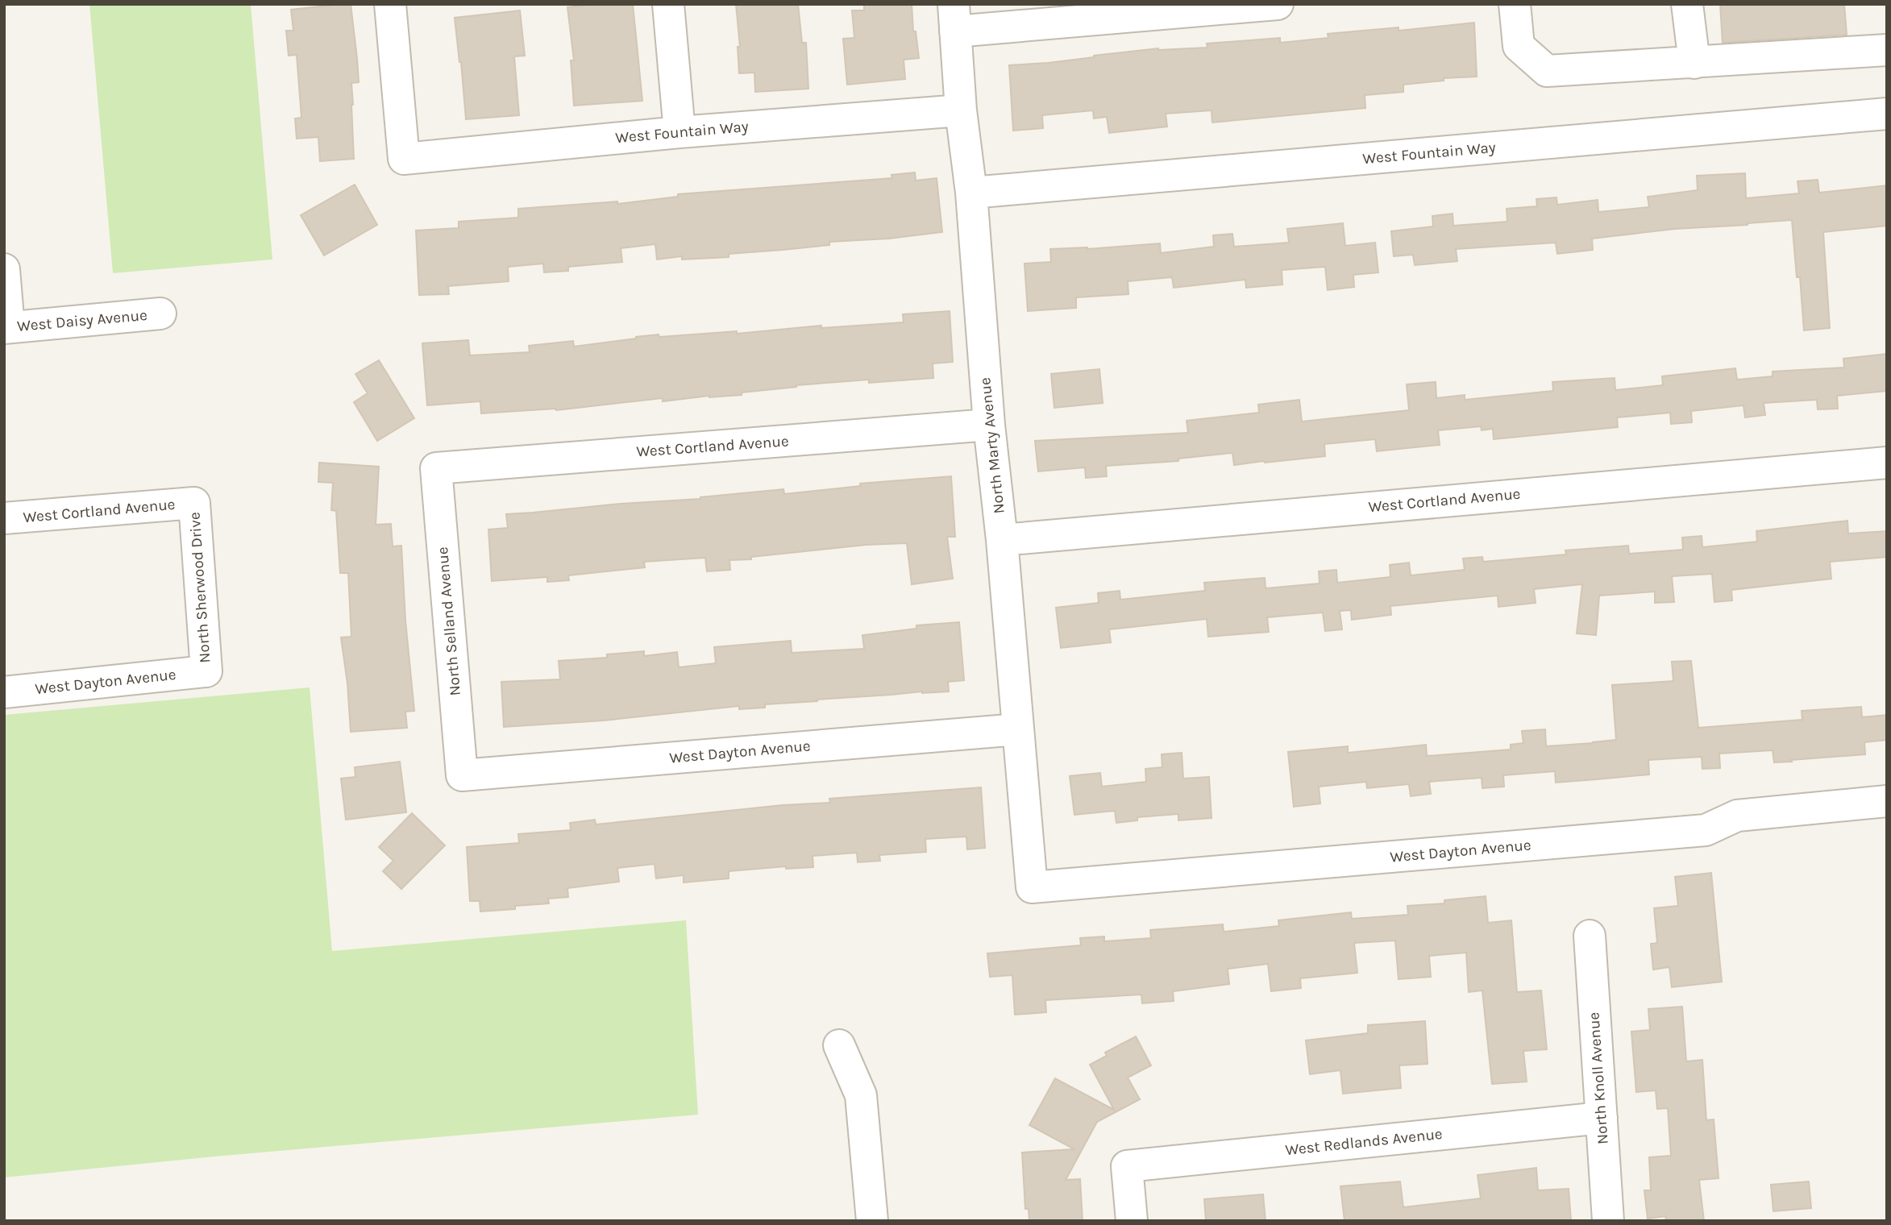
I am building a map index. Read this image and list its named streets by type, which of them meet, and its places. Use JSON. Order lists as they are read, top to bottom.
{
  "streets": {
    "street": [
      "West Fountain Way",
      "West Daisy Avenue",
      "North Marty Avenue",
      "West Cortland Avenue",
      "North Sherwood Drive",
      "North Selland Avenue",
      "West Dayton Avenue",
      "North Knoll Avenue",
      "West Redlands Avenue"
    ]
  },
  "crossings": [
    ["West Fountain Way", "North Marty Avenue"],
    ["North Marty Avenue", "West Cortland Avenue"],
    ["North Marty Avenue", "West Dayton Avenue"],
    ["West Cortland Avenue", "North Sherwood Drive"],
    ["West Cortland Avenue", "North Selland Avenue"],
    ["North Sherwood Drive", "West Dayton Avenue"],
    ["North Selland Avenue", "West Dayton Avenue"],
    ["North Knoll Avenue", "West Redlands Avenue"]
  ]
}
